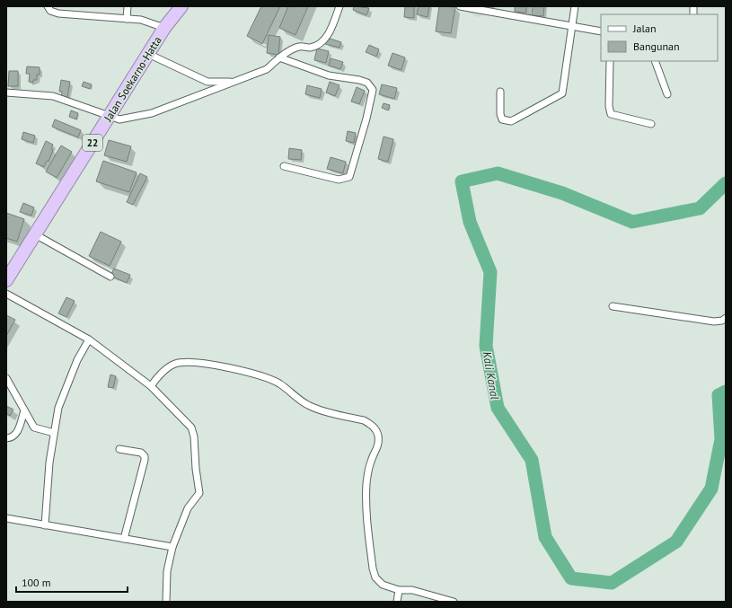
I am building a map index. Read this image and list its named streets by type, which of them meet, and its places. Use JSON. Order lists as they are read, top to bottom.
{
  "streets": {
    "highway": ["Jalan Soekarno-Hatta", "22"]
  },
  "water": ["Kali Kanal"],
  "legend": ["Jalan", "Bangunan"],
  "scale_bar": "100 m"
}
